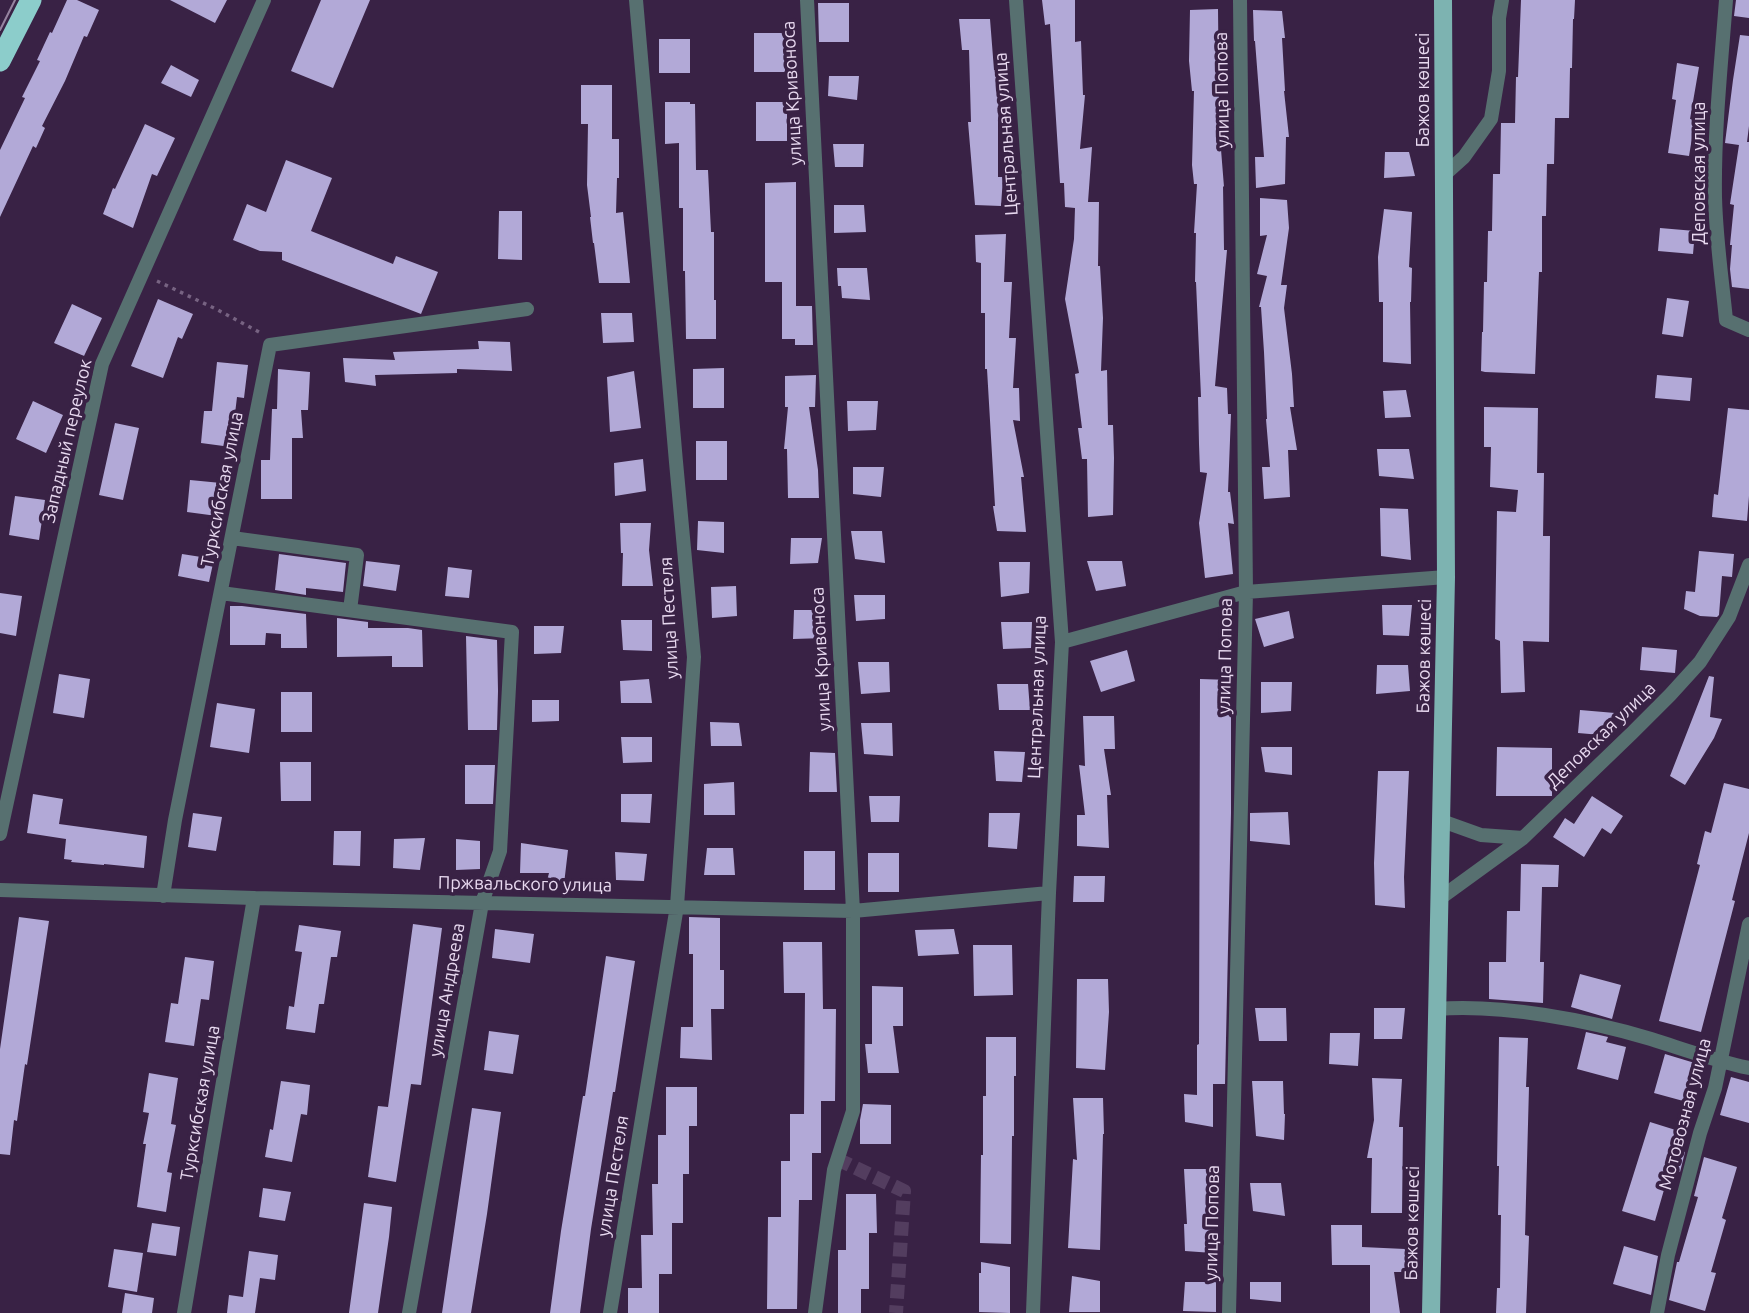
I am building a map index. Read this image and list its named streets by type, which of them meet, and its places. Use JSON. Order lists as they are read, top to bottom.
{
  "streets": {
    "main road": ["Бажов көшесі"],
    "street": [
      "улица Попова",
      "улица Кривоноса",
      "Центральная улица",
      "Деповская улица",
      "Западный переулок",
      "Турксибская улица",
      "улица Пестеля",
      "Пржвальского улица",
      "улица Андреева",
      "Мотовозная улица"
    ]
  },
  "crossings": [
    ["Бажов көшесі", "Деповская улица"],
    ["улица Кривоноса", "Пржвальского улица"],
    ["Центральная улица", "Пржвальского улица"],
    ["Турксибская улица", "Пржвальского улица"],
    ["улица Пестеля", "Пржвальского улица"],
    ["Пржвальского улица", "улица Андреева"]
  ]
}
